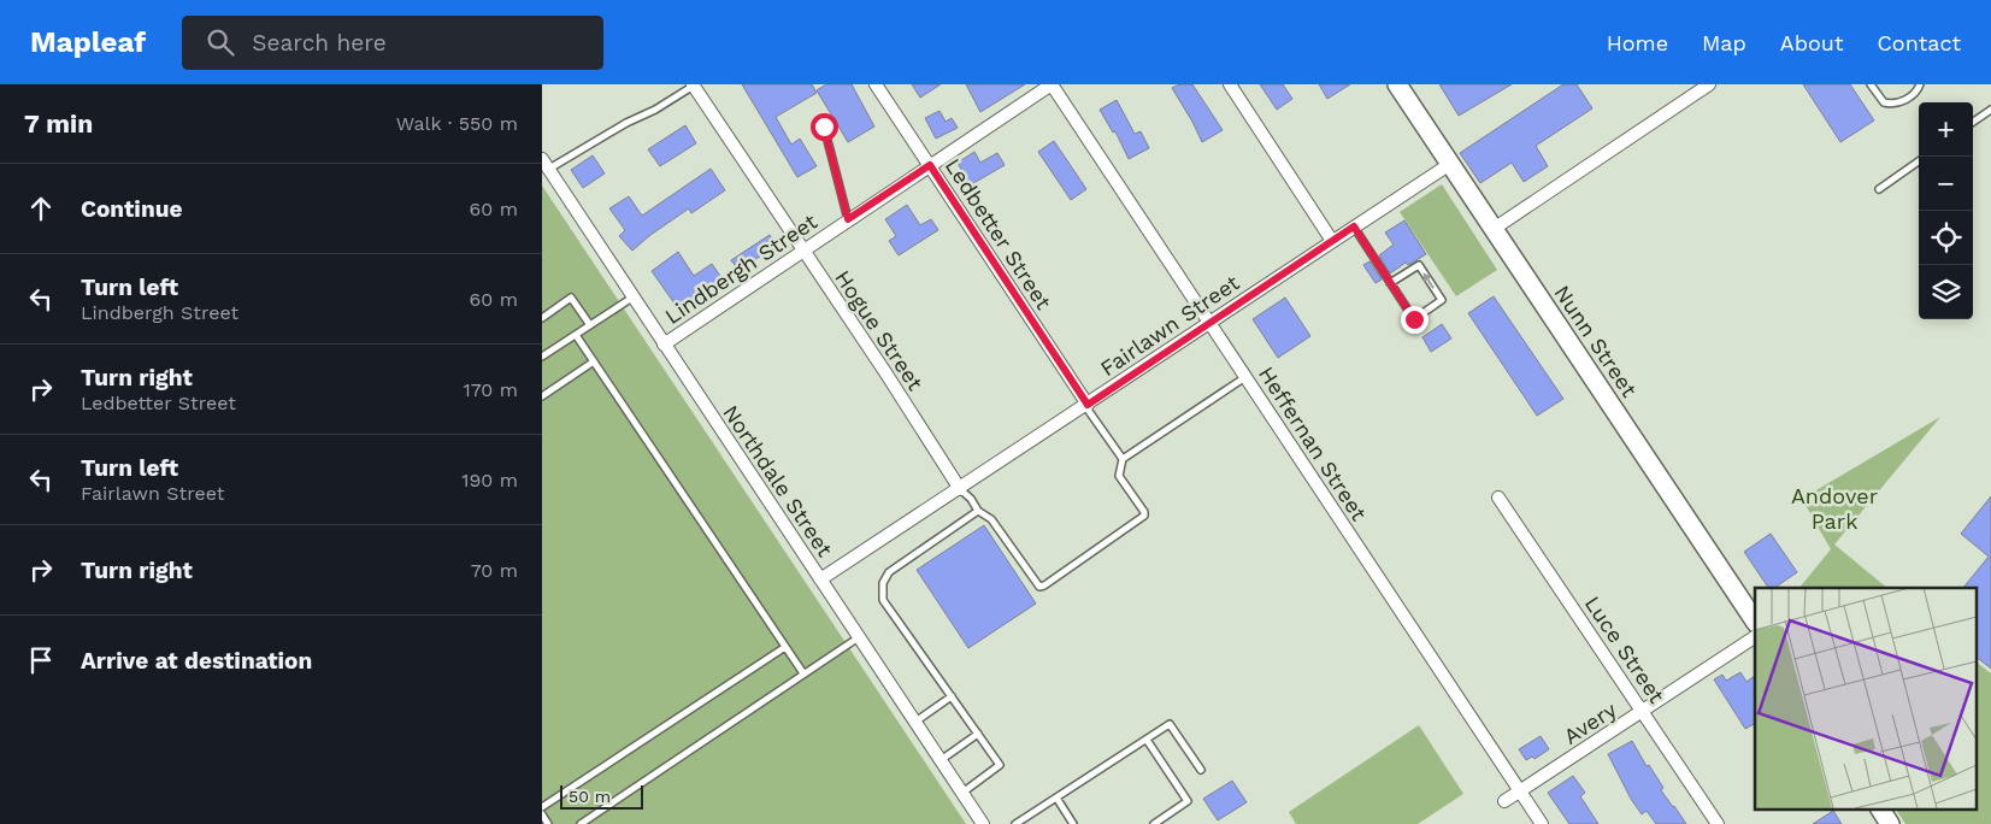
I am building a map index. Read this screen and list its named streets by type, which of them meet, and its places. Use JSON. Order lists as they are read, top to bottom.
{
  "streets": {
    "street": [
      "Ledbetter Street",
      "Lindbergh Street",
      "Fairlawn Street",
      "Hogue Street",
      "Nunn Street",
      "Heffernan Street",
      "Northdale Street",
      "Luce Street",
      "Avery"
    ]
  },
  "crossings": [
    ["Ledbetter Street", "Lindbergh Street"],
    ["Ledbetter Street", "Fairlawn Street"],
    ["Lindbergh Street", "Hogue Street"],
    ["Lindbergh Street", "Heffernan Street"],
    ["Lindbergh Street", "Northdale Street"],
    ["Fairlawn Street", "Hogue Street"],
    ["Fairlawn Street", "Nunn Street"],
    ["Fairlawn Street", "Heffernan Street"],
    ["Fairlawn Street", "Northdale Street"],
    ["Heffernan Street", "Avery"],
    ["Luce Street", "Avery"]
  ],
  "parks": ["Andover Park"],
  "scale_bar": "50 m",
  "page": {
    "header": "Mapleaf",
    "search": "Search here",
    "nav": [
      "Home",
      "Map",
      "About",
      "Contact"
    ],
    "heading": ["7 min", "Walk · 550 m"],
    "map_buttons": ["+", "−"],
    "list": [
      ["Continue", "60 m"],
      ["Turn left", "Lindbergh Street", "60 m"],
      ["Turn right", "Ledbetter Street", "170 m"],
      ["Turn left", "Fairlawn Street", "190 m"],
      ["Turn right", "70 m"],
      "Arrive at destination"
    ],
    "scale": "50 m"
  }
}
